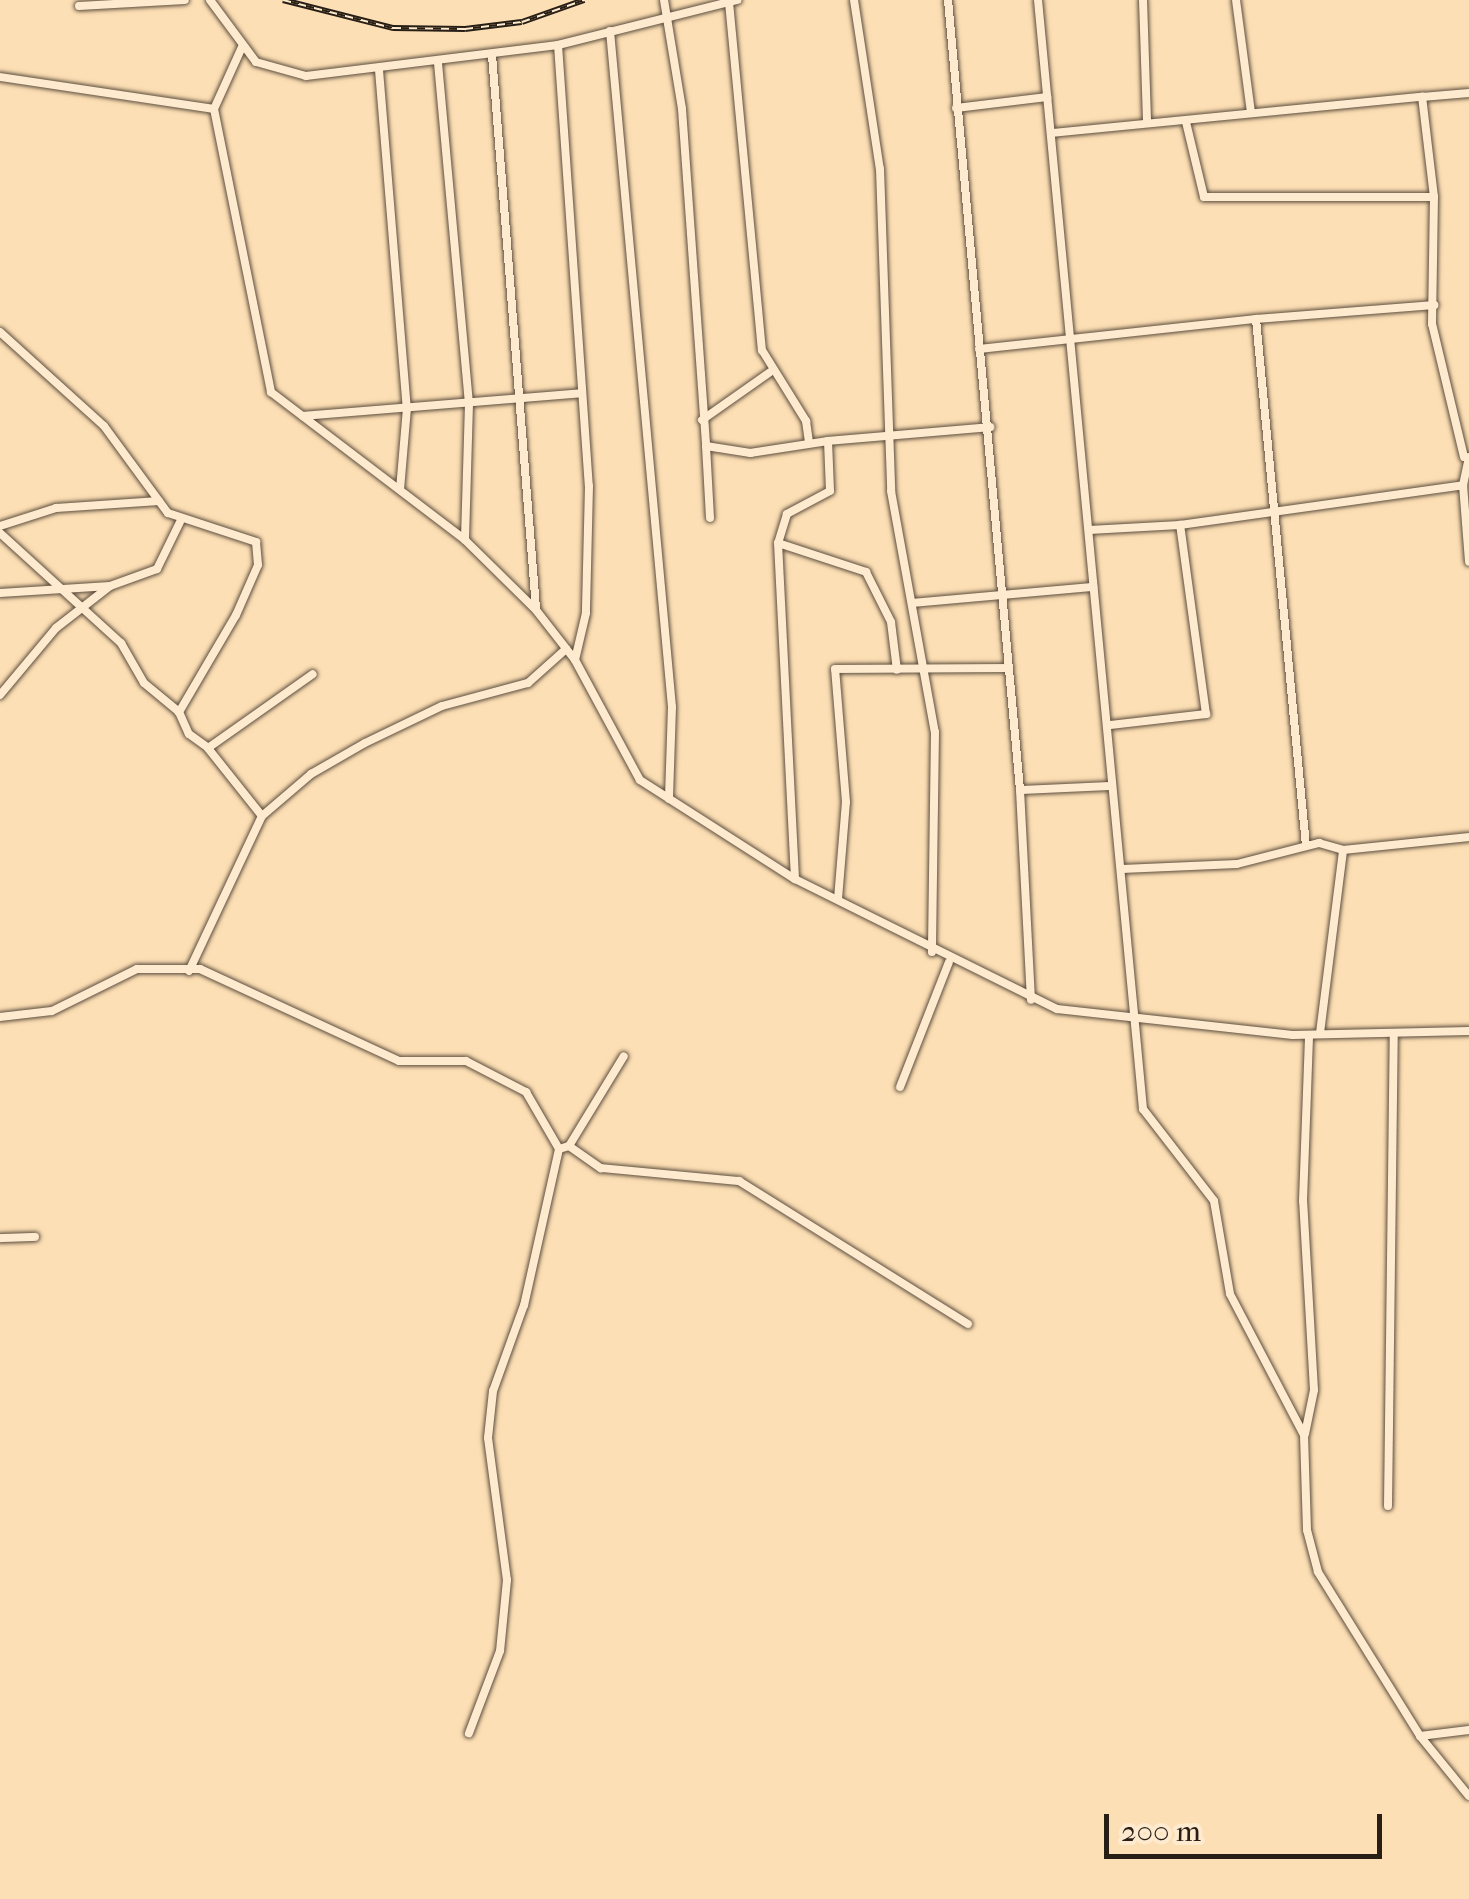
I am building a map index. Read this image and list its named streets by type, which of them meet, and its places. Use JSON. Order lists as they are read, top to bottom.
{
  "scale_bar": "200 m"
}
